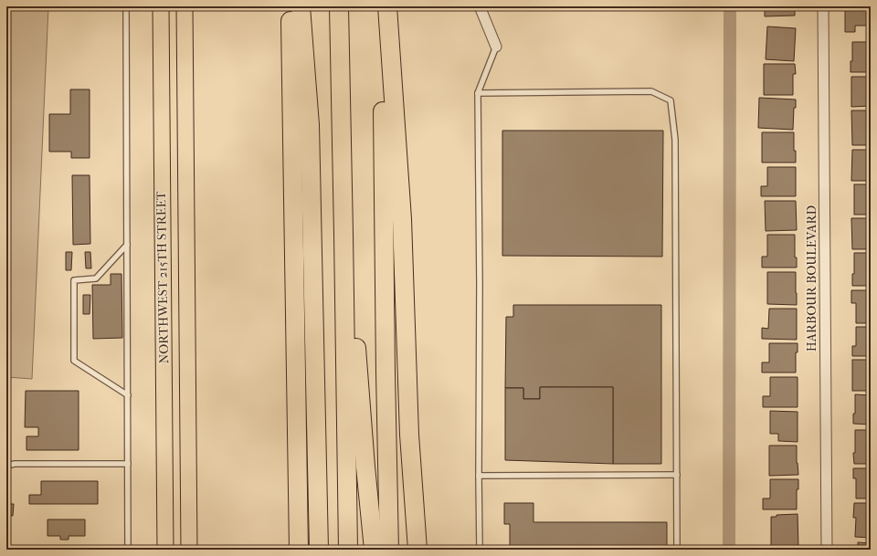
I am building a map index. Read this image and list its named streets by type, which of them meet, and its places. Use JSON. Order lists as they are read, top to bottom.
{
  "streets": {
    "main road": ["NORTHWEST 215TH STREET"],
    "street": ["HARBOUR BOULEVARD"]
  }
}
